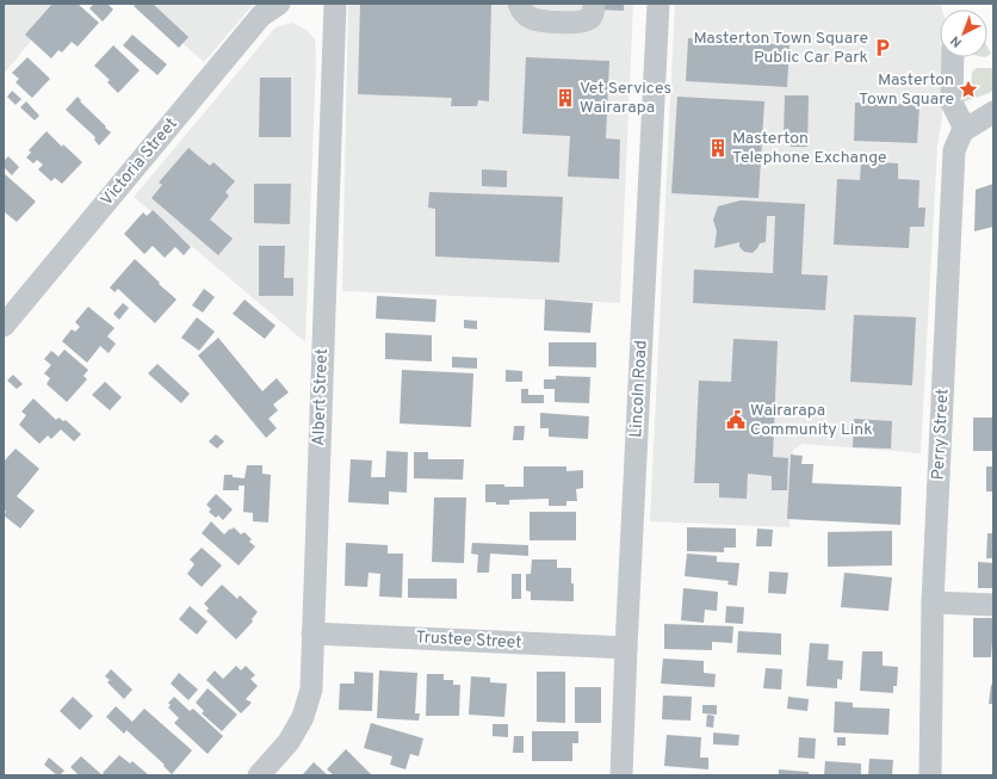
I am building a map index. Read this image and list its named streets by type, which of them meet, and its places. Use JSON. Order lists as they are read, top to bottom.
{
  "streets": {
    "street": [
      "Victoria Street",
      "Lincoln Road",
      "Albert Street",
      "Perry Street",
      "Trustee Street"
    ]
  },
  "crossings": [
    ["Lincoln Road", "Trustee Street"],
    ["Albert Street", "Trustee Street"]
  ],
  "places": {
    "parking": ["Masterton Town Square Public Car Park"],
    "place": ["Masterton Town Square"],
    "building": ["Vet Services Wairarapa", "Masterton Telephone Exchange"],
    "public building": ["Wairarapa Community Link"]
  },
  "north": "bottom left"
}
